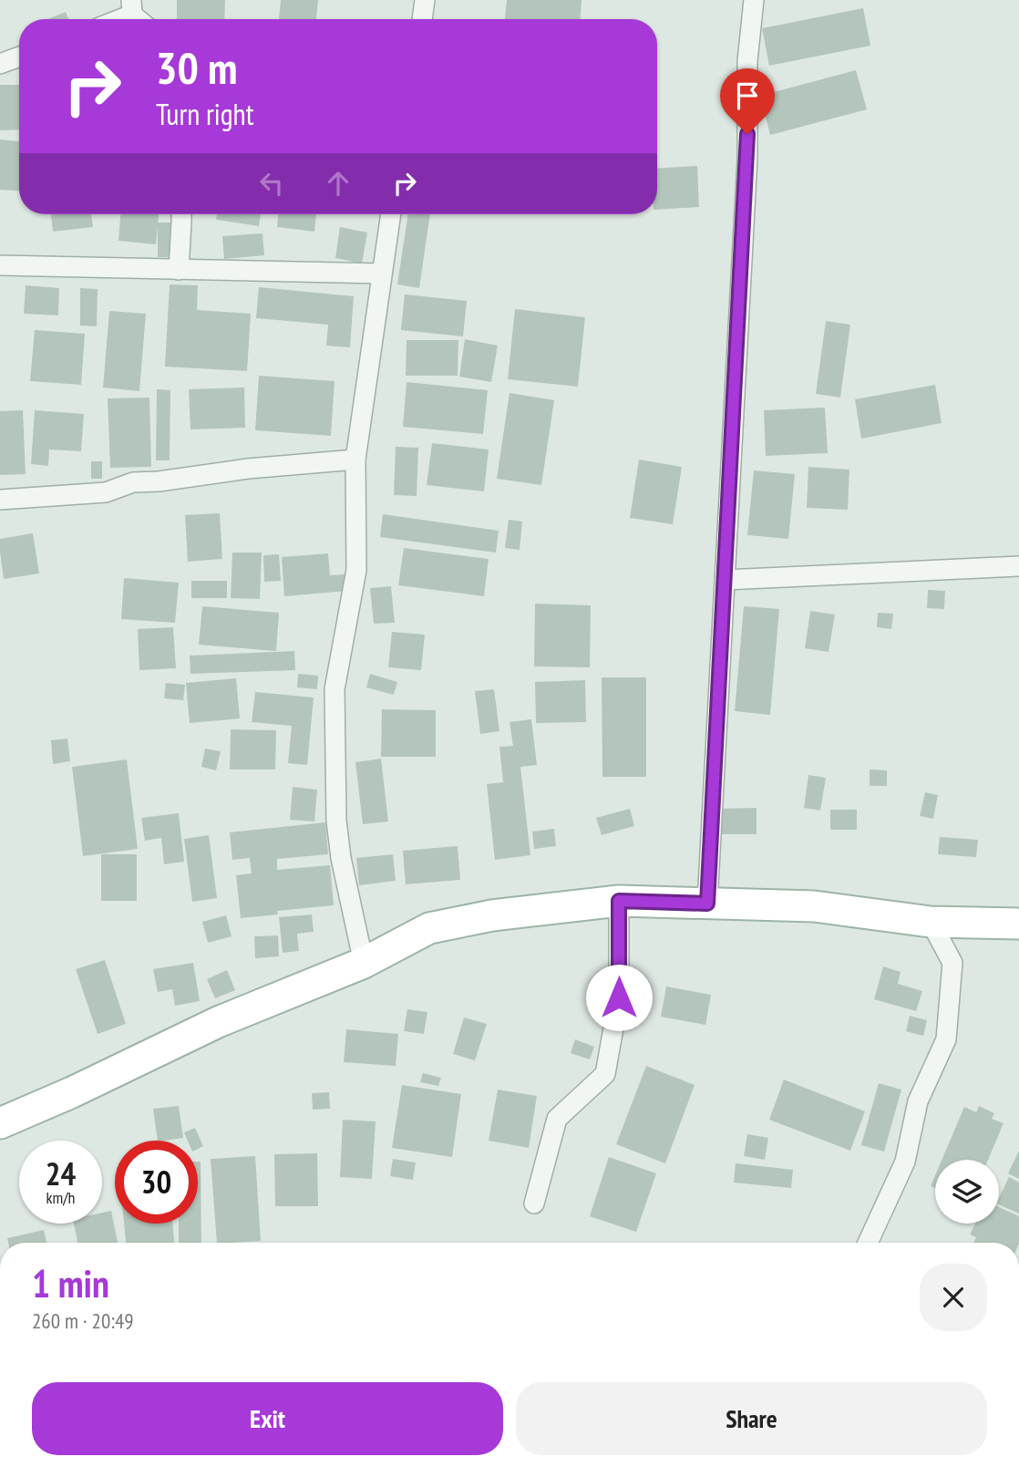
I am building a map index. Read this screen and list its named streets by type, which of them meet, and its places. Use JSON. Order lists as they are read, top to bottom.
{
  "page": {
    "turn": ["30 m", "Turn right"],
    "speed": "24 km/h",
    "limit": "30",
    "heading": ["1 min", "260 m · 20:49"],
    "buttons": ["Exit", "Share"]
  }
}
